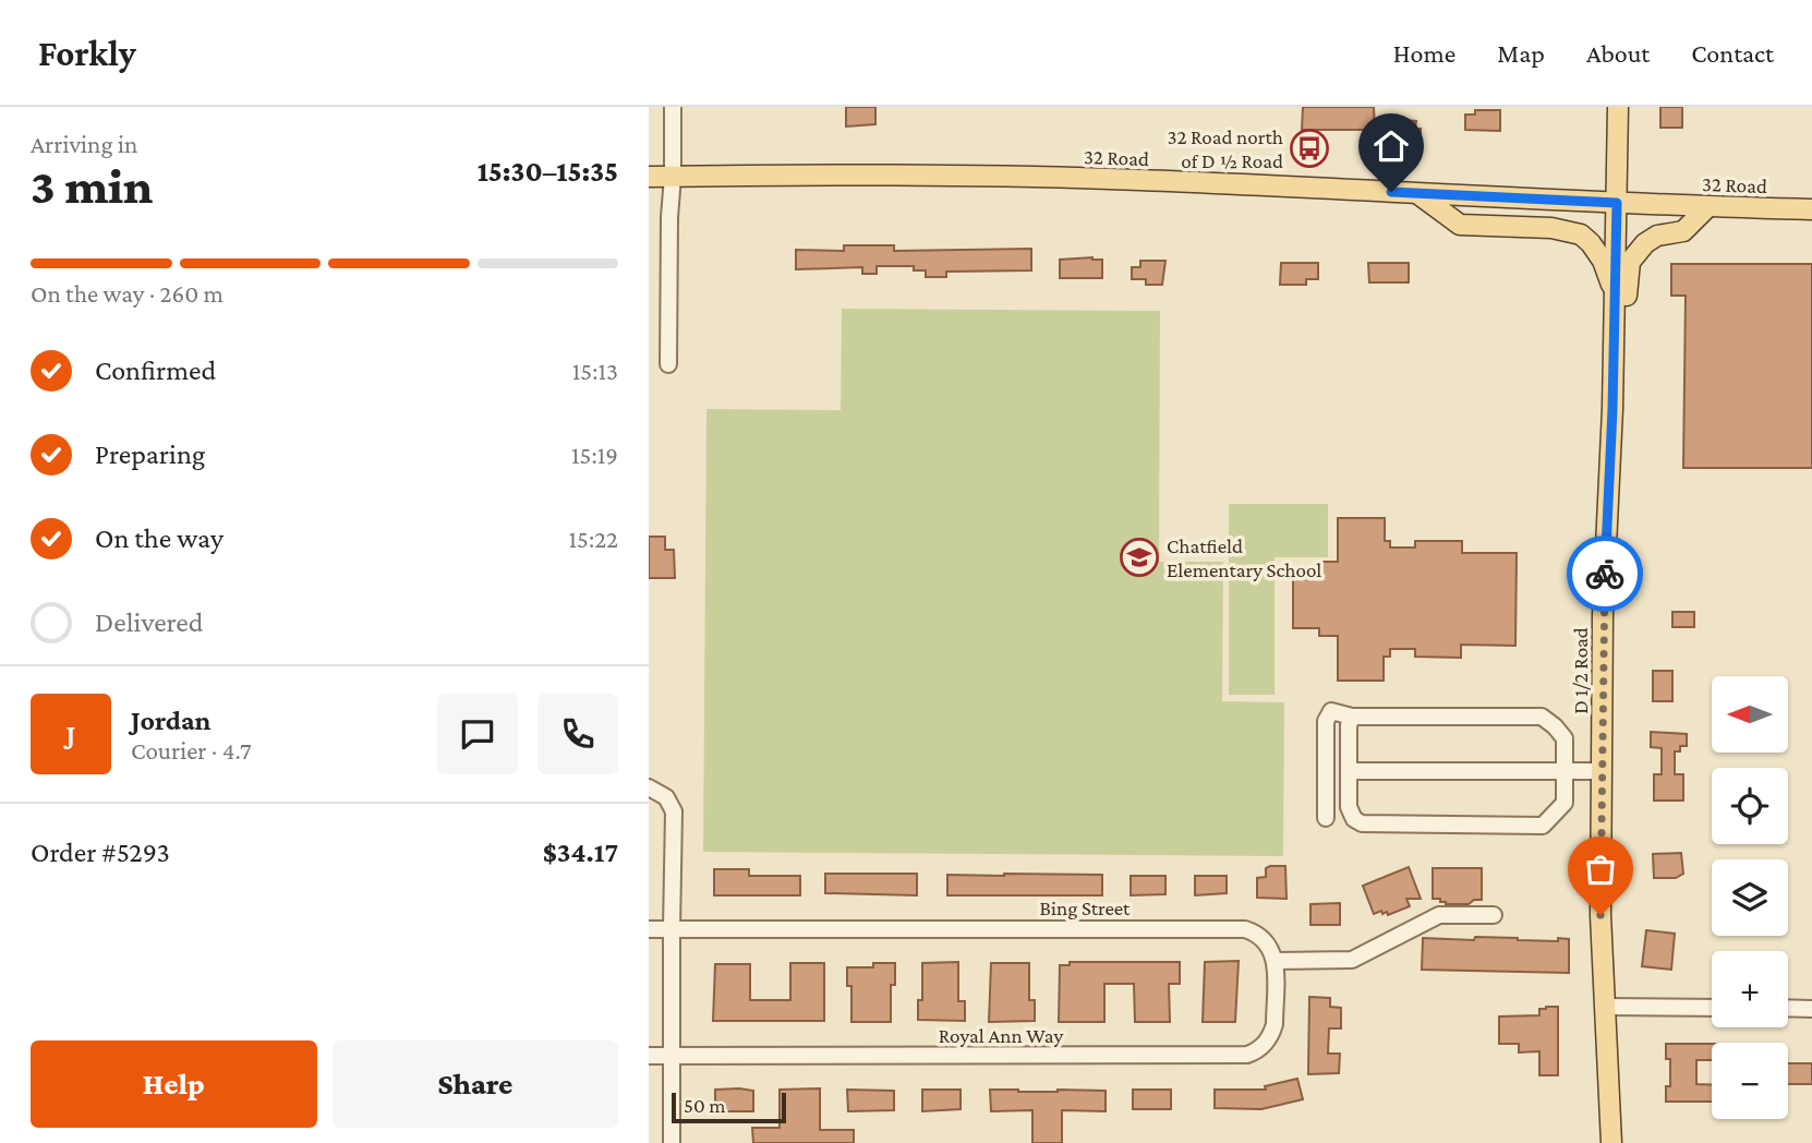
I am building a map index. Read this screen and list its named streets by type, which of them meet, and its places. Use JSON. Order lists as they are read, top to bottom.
{
  "streets": {
    "main road": ["32 Road", "D 1/2 Road"],
    "street": ["Bing Street", "Royal Ann Way"]
  },
  "crossings": [
    ["32 Road", "D 1/2 Road"],
    ["Bing Street", "Royal Ann Way"]
  ],
  "places": {
    "bus stop": ["32 Road north of D ½ Road"],
    "school or university": ["Chatfield Elementary School"]
  },
  "scale_bar": "50 m",
  "north": "left",
  "page": {
    "header": "Forkly",
    "nav": [
      "Home",
      "Map",
      "About",
      "Contact"
    ],
    "heading": ["3 min", "Arriving in", "15:30–15:35"],
    "panel": [
      "Jordan",
      "Courier · 4.7",
      "Order #5293",
      "$34.17"
    ],
    "bar": "On the way · 260 m",
    "list": [
      ["Confirmed", "15:13"],
      ["Preparing", "15:19"],
      ["On the way", "15:22"],
      "Delivered"
    ],
    "map_buttons": ["+", "−"],
    "round": "J",
    "buttons": ["Help", "Share"],
    "scale": "50 m"
  }
}
